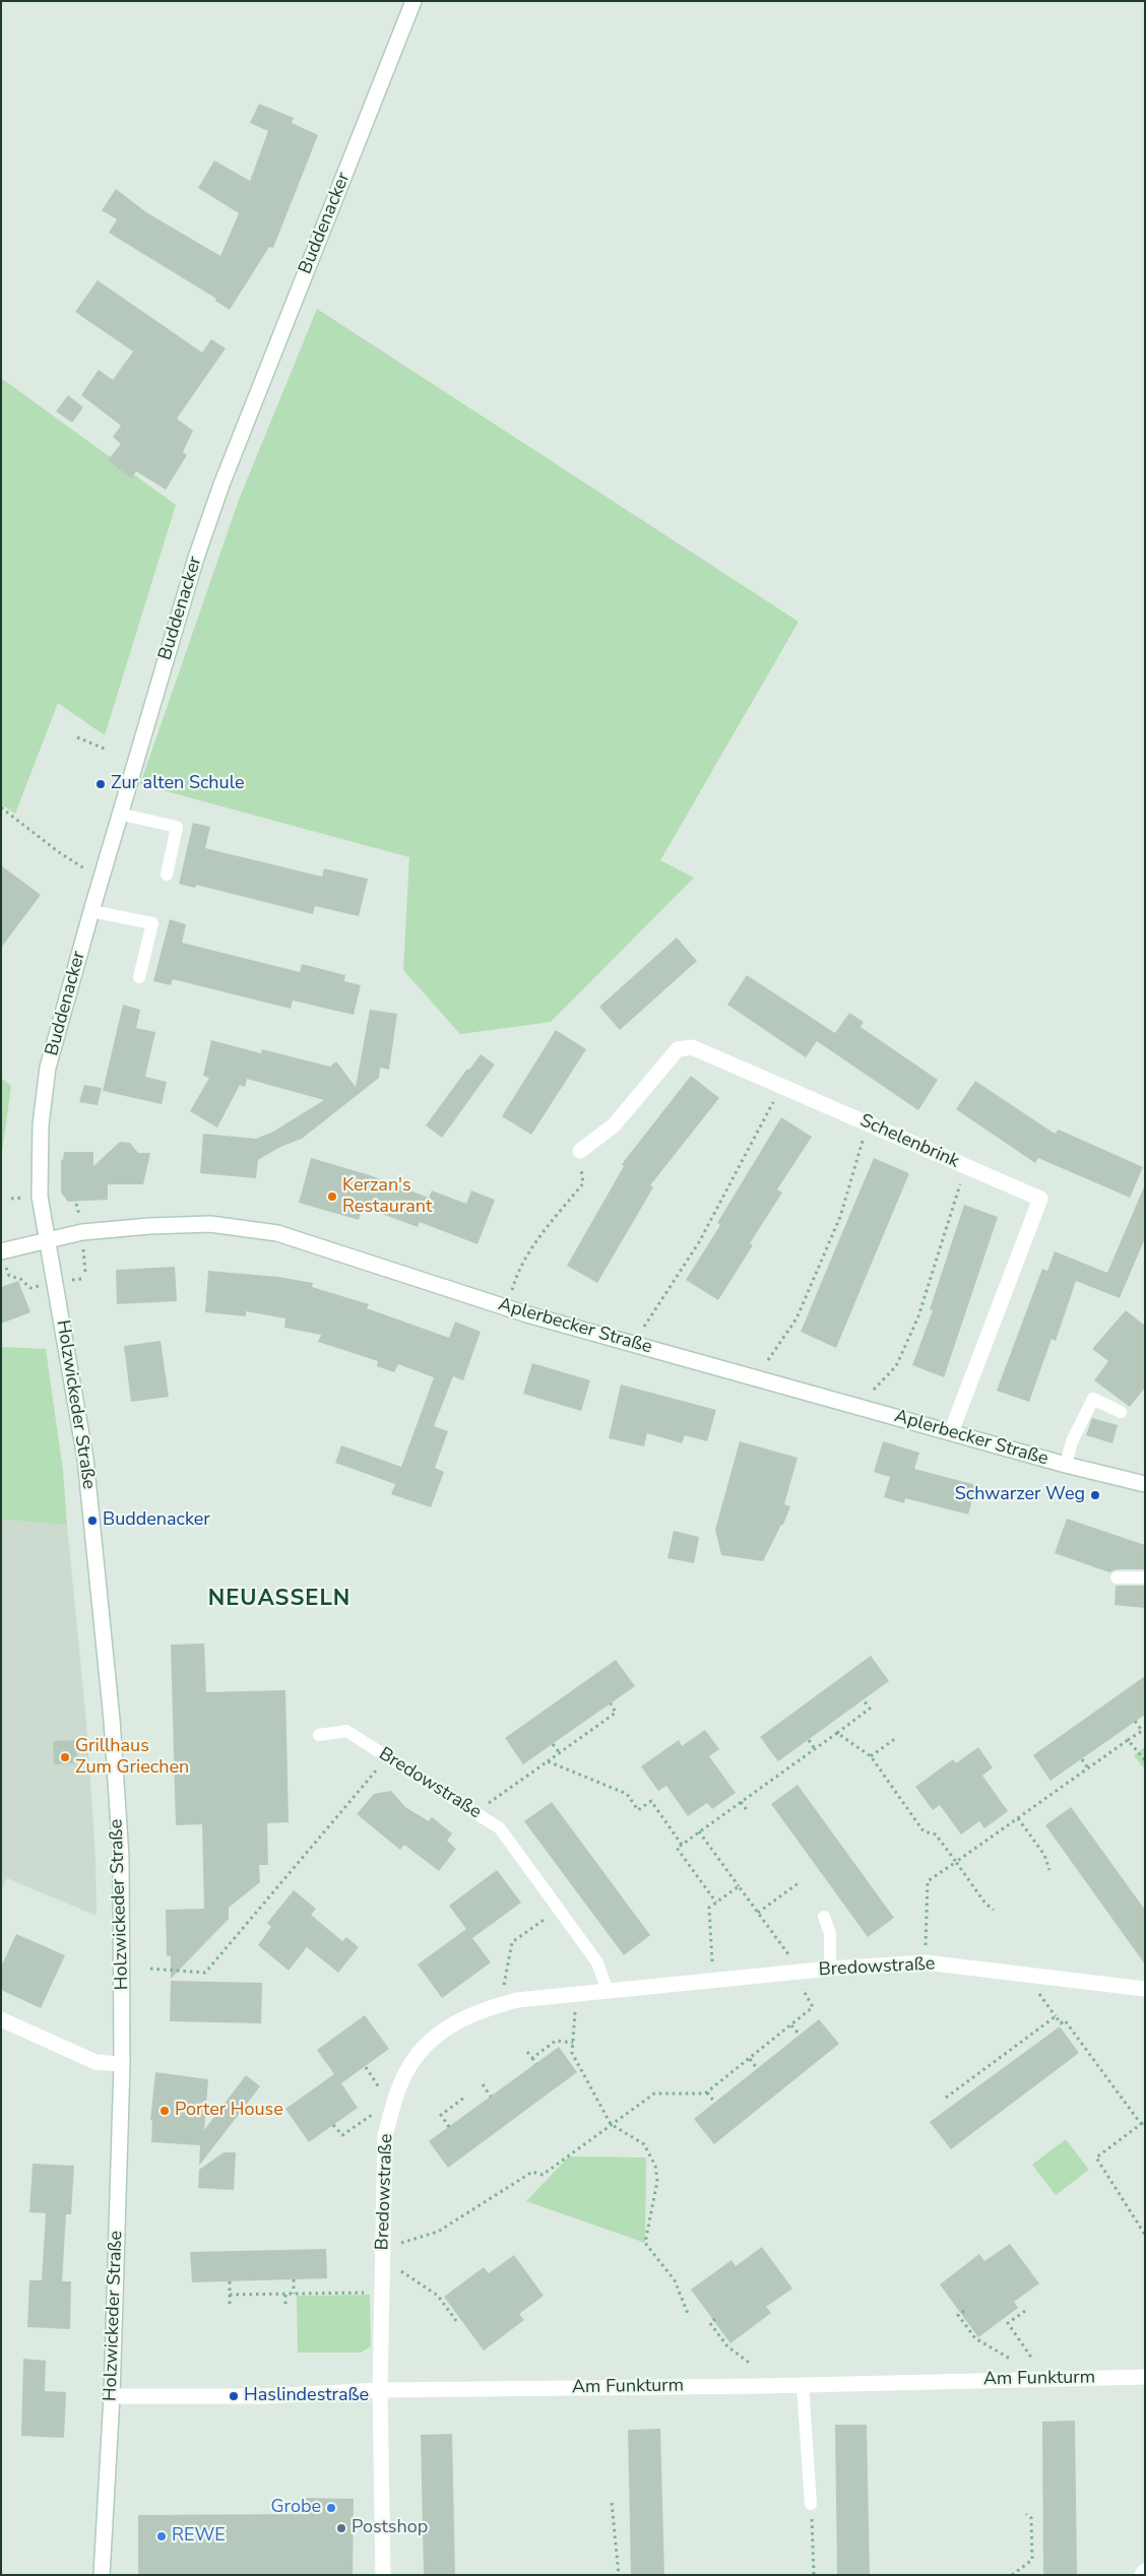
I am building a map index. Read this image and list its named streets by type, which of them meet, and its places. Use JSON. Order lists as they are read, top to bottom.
{
  "streets": {
    "main road": [
      "Buddenacker",
      "Schelenbrink",
      "Aplerbecker Straße",
      "Holzwickeder Straße",
      "Bredowstraße",
      "Am Funkturm"
    ]
  },
  "crossings": [
    ["Buddenacker", "Aplerbecker Straße"],
    ["Buddenacker", "Holzwickeder Straße"],
    ["Schelenbrink", "Aplerbecker Straße"],
    ["Aplerbecker Straße", "Holzwickeder Straße"],
    ["Holzwickeder Straße", "Am Funkturm"],
    ["Bredowstraße", "Am Funkturm"]
  ],
  "districts": ["NEUASSELN"],
  "places": [
    "Zur alten Schule",
    "Kerzan's Restaurant",
    "Schwarzer Weg",
    "Buddenacker",
    "Grillhaus Zum Griechen",
    "Porter House",
    "Haslindestraße",
    "Grobe",
    "Postshop",
    "REWE"
  ]
}
